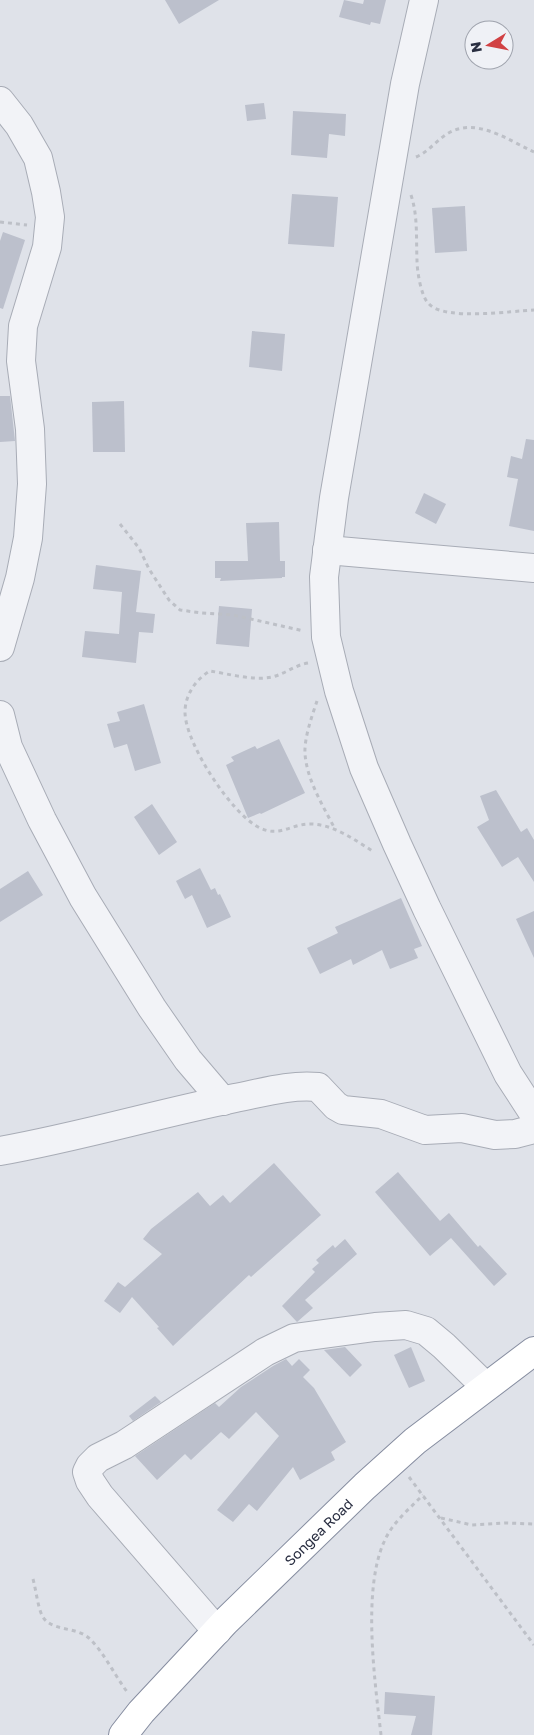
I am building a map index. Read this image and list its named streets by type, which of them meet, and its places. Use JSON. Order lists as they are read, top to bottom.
{
  "streets": {
    "highway": ["Songea Road"]
  },
  "north": "left"
}
